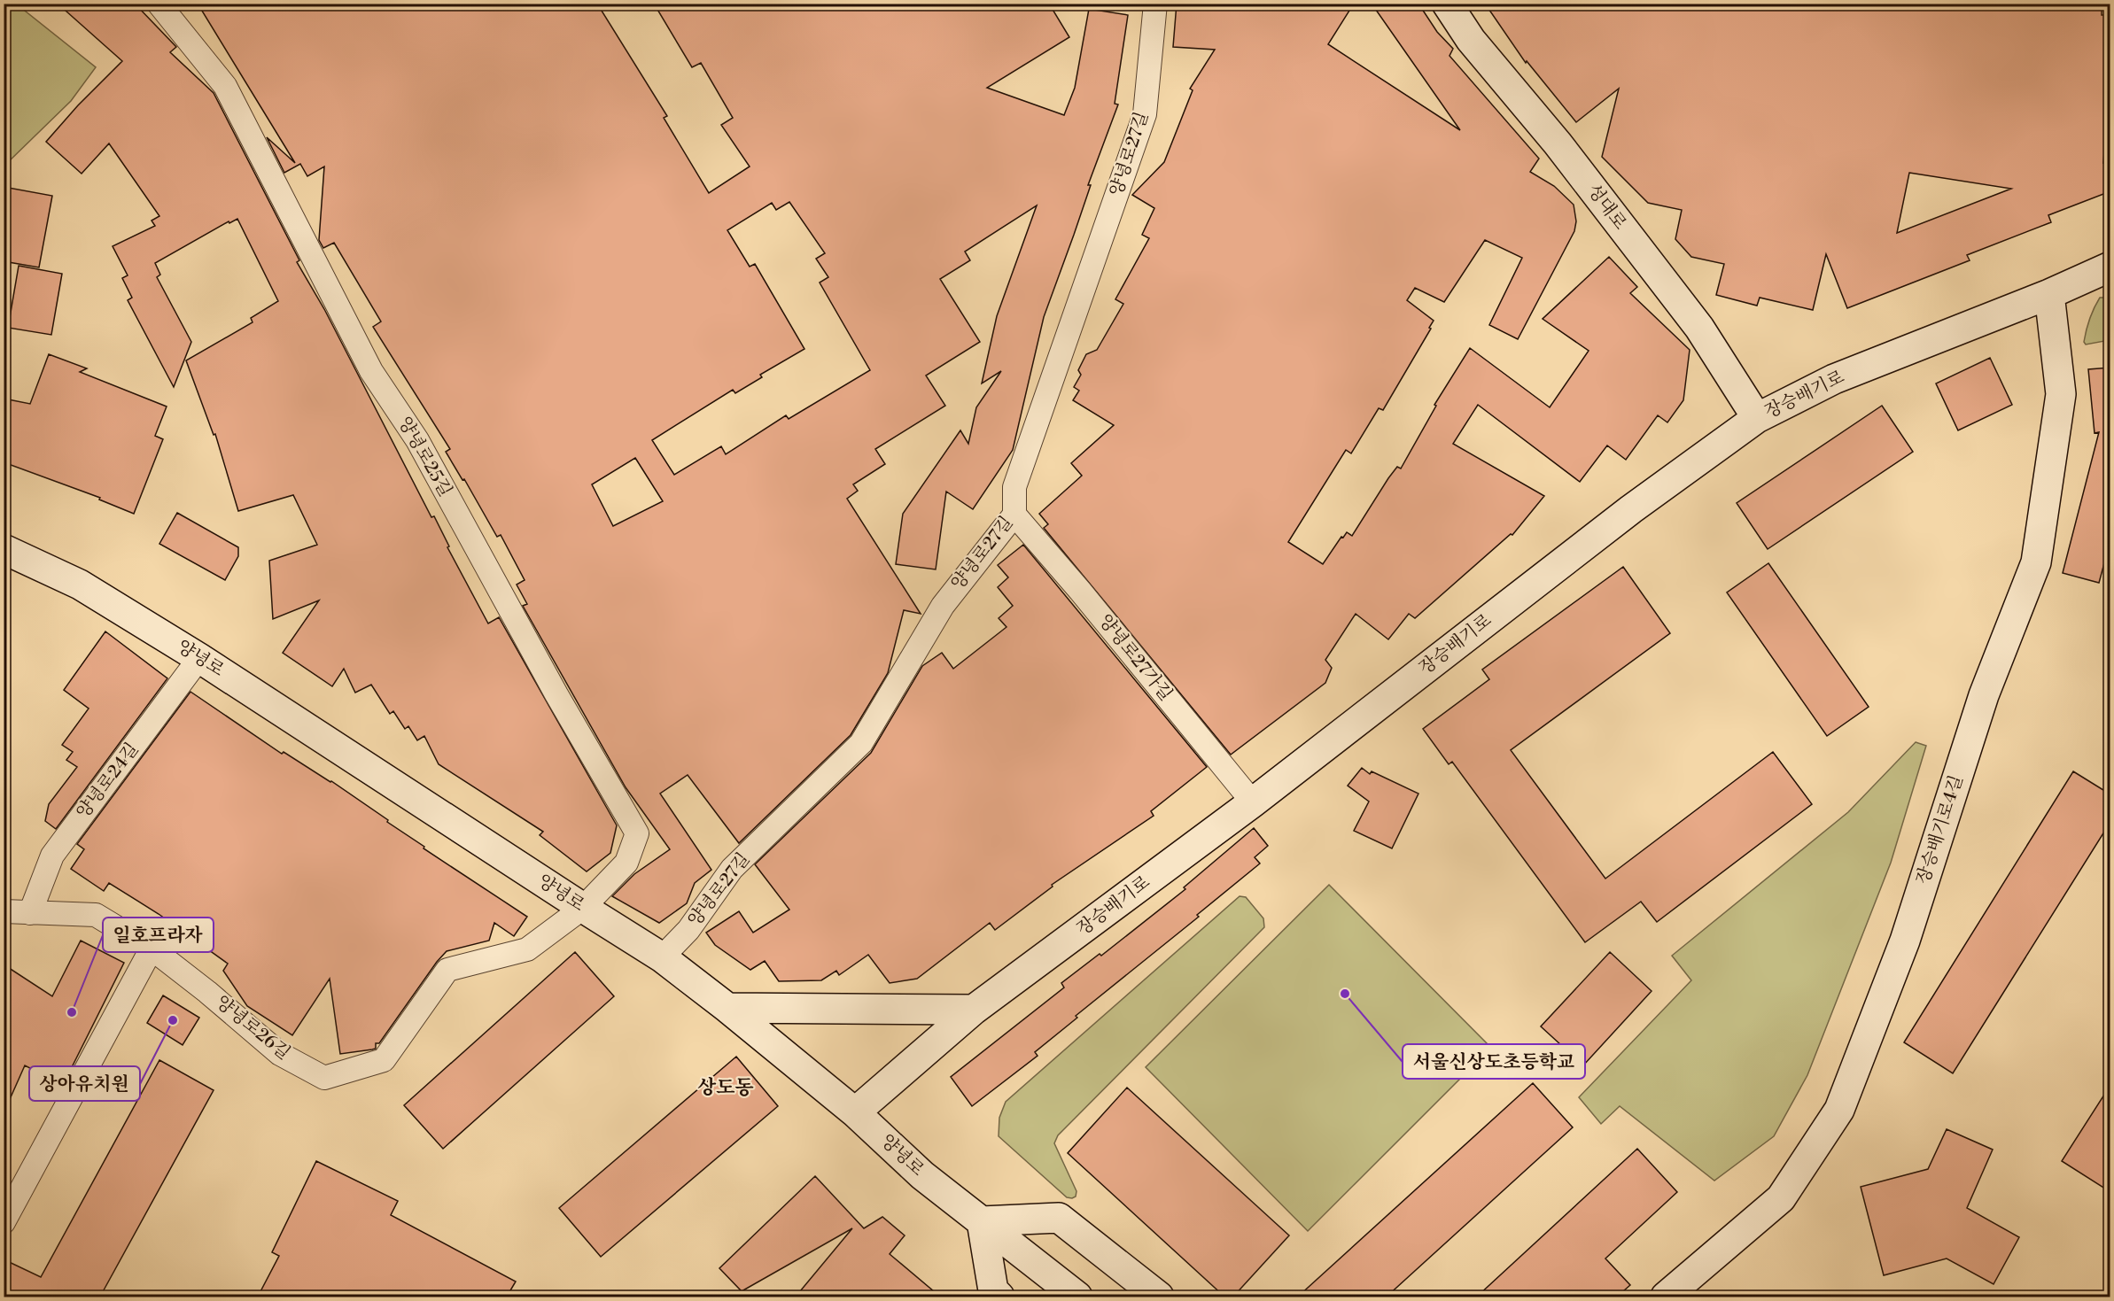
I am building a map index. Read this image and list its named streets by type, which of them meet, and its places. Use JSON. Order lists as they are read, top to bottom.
{
  "streets": {
    "main road": [
      "성대로",
      "장승배기로",
      "양녕로",
      "장승배기로4길"
    ],
    "street": [
      "양녕로27길",
      "양녕로25길",
      "양녕로27가길",
      "양녕로24길",
      "양녕로26길"
    ]
  },
  "crossings": [
    ["양녕로27길", "양녕로27가길"],
    ["양녕로27길", "양녕로"],
    ["성대로", "장승배기로"],
    ["장승배기로", "양녕로27가길"],
    ["장승배기로", "양녕로"],
    ["장승배기로", "장승배기로4길"],
    ["양녕로25길", "양녕로"],
    ["양녕로25길", "양녕로26길"],
    ["양녕로", "양녕로24길"],
    ["양녕로", "양녕로26길"],
    ["양녕로24길", "양녕로26길"]
  ],
  "districts": ["상도동"],
  "places": ["서울신상도초등학교", "일호프라자", "상아유치원"]
}
